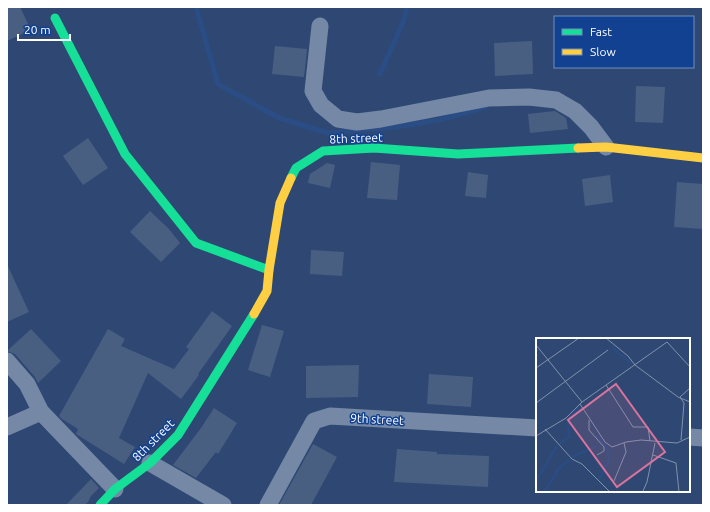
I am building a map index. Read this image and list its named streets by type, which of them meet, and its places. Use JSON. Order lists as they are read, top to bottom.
{
  "streets": {
    "street": ["8th street", "9th street"]
  },
  "legend": ["Fast", "Slow"],
  "scale_bar": "20 m"
}
